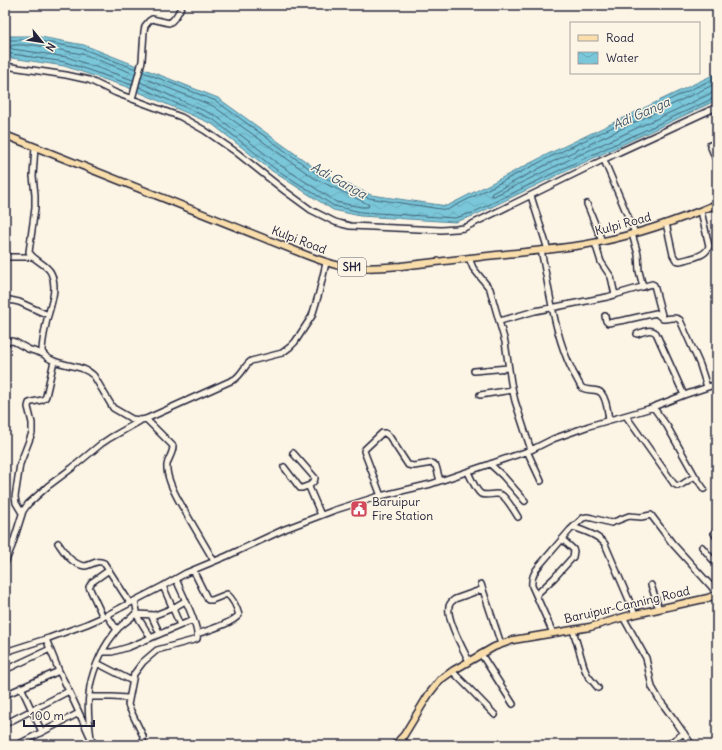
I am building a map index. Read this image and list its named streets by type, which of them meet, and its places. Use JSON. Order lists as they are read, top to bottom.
{
  "streets": {
    "main road": ["Kulpi Road", "SH1", "Baruipur-Canning Road"]
  },
  "water": ["Adi Ganga"],
  "places": {
    "public building": ["Baruipur Fire Station"]
  },
  "legend": ["Road", "Water"],
  "scale_bar": "100 m",
  "north": "bottom right"
}
